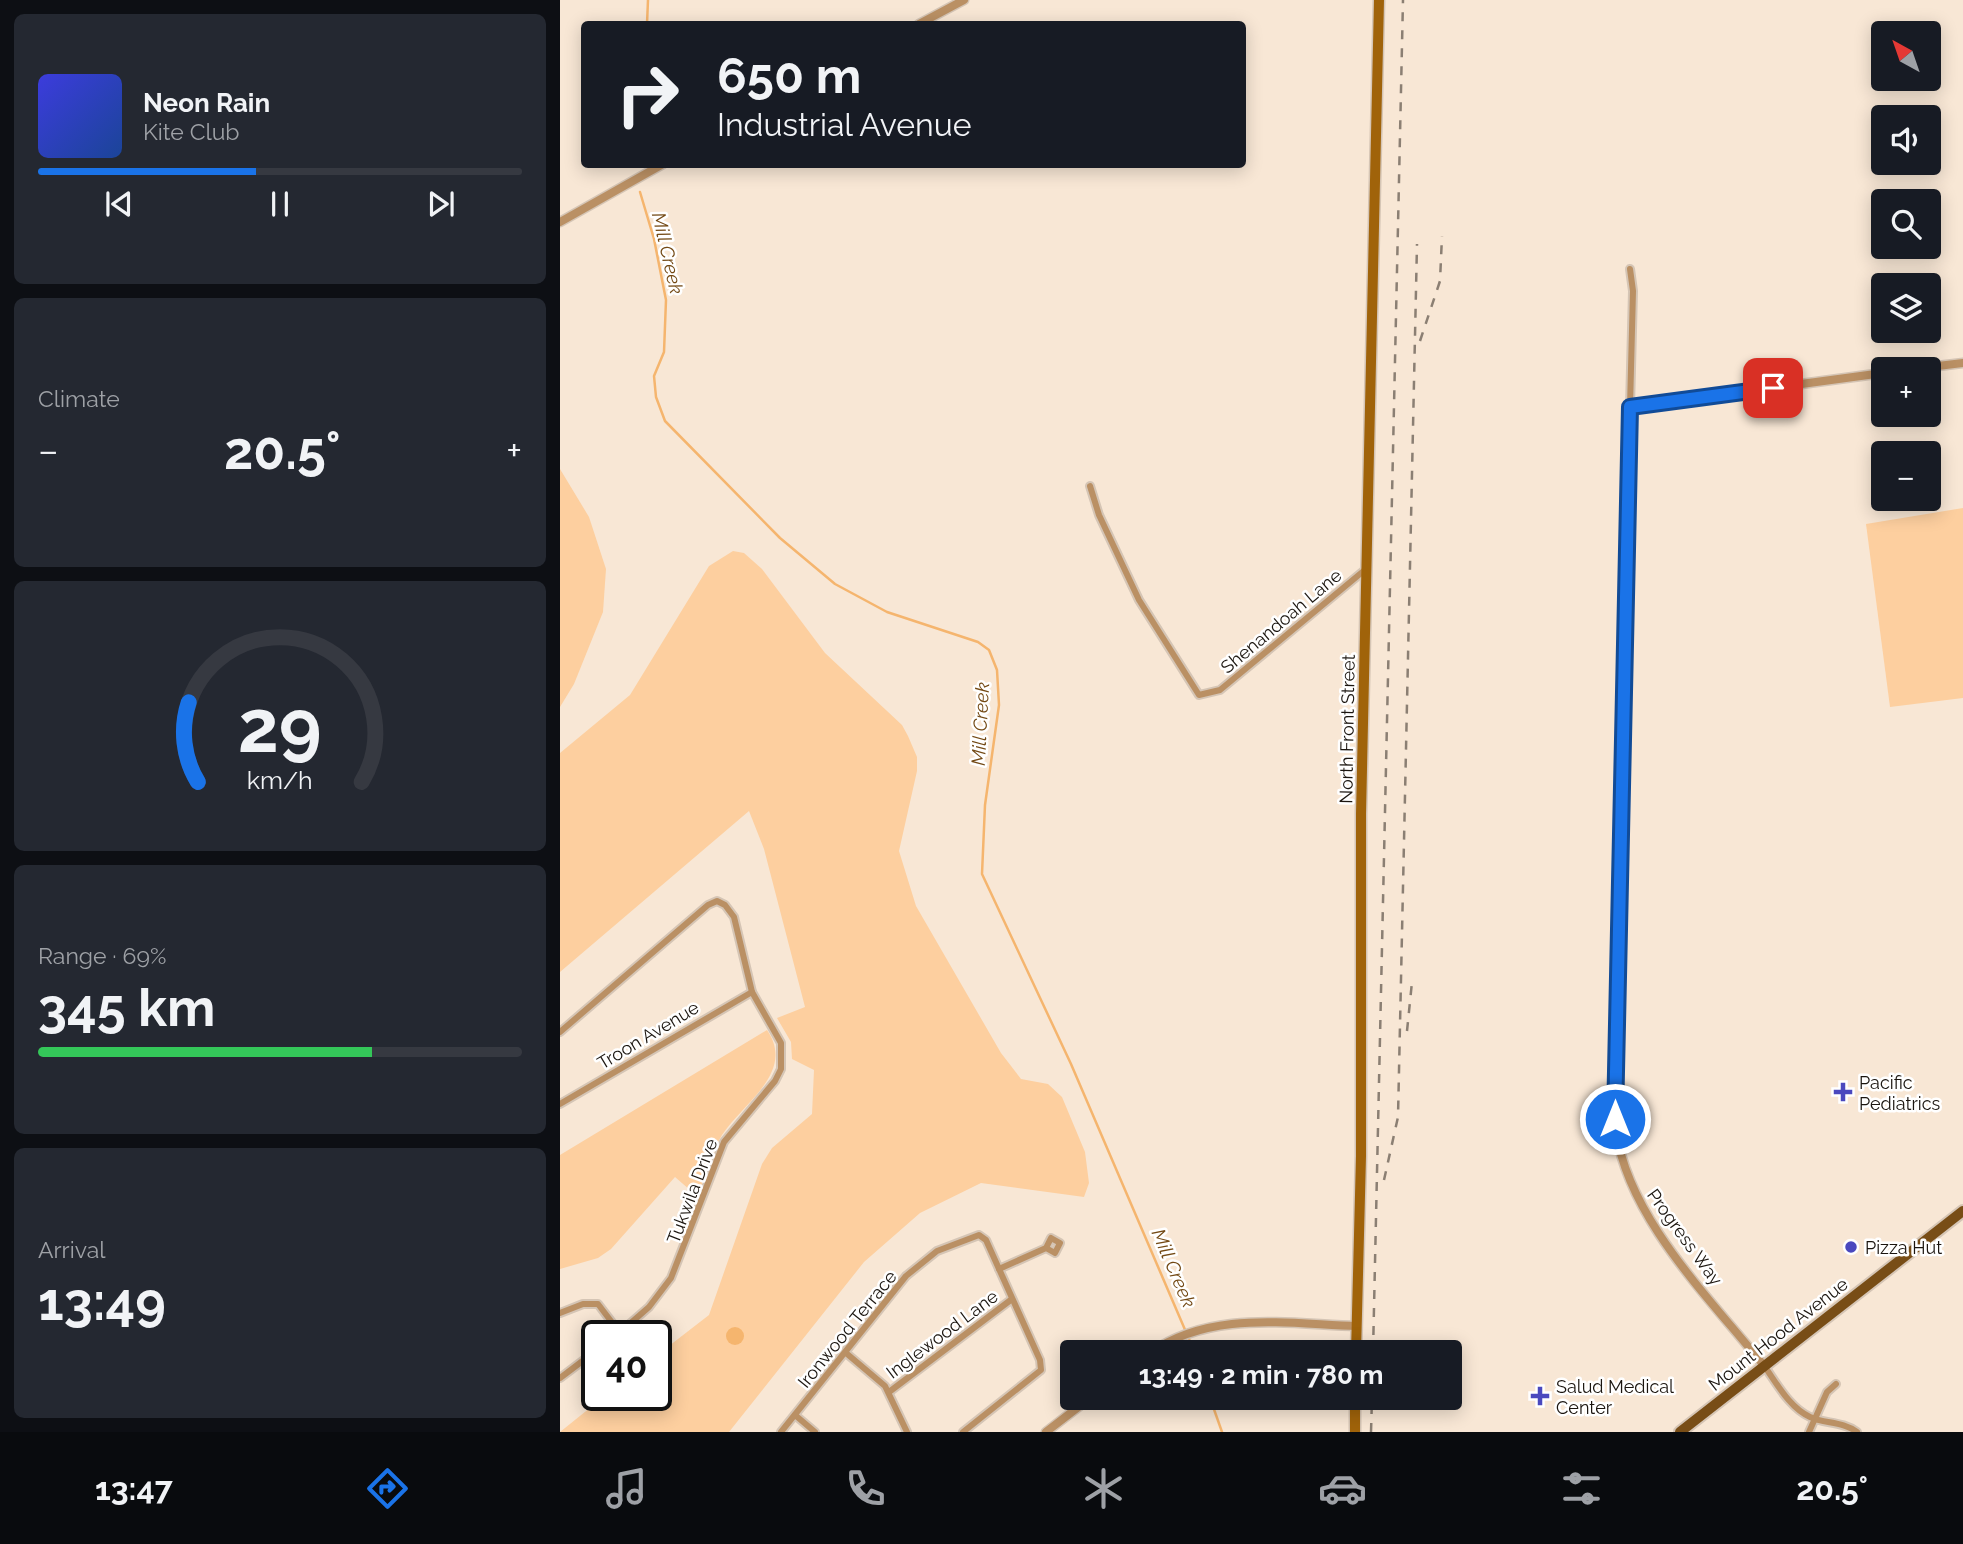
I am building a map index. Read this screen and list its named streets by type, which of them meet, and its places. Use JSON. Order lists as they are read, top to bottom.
{
  "streets": {
    "main road": ["North Front Street", "Mount Hood Avenue"],
    "street": [
      "Shenandoah Lane",
      "Troon Avenue",
      "Tukwila Drive",
      "Progress Way",
      "Ironwood Terrace",
      "Inglewood Lane"
    ]
  },
  "crossings": [
    ["Shenandoah Lane", "North Front Street"],
    ["Troon Avenue", "Tukwila Drive"],
    ["Progress Way", "Mount Hood Avenue"]
  ],
  "water": ["Mill Creek"],
  "places": {
    "health": ["Pacific Pediatrics", "Salud Medical Center"],
    "other": ["Pizza Hut"]
  },
  "north": "top left",
  "page": {
    "map_buttons": ["+", "−"],
    "turn": ["650 m", "Industrial Avenue"],
    "song": ["Neon Rain", "Kite Club"],
    "tile": [
      "Climate",
      ["Range · 69%", "345 km"],
      ["Arrival", "13:49"]
    ],
    "heat": ["−", "20.5°", "+"],
    "limit": "40",
    "trip": "13:49 · 2 min · 780 m",
    "tabs": ["13:47", "20.5°"],
    "gauge": ["29", "km/h"]
  }
}
